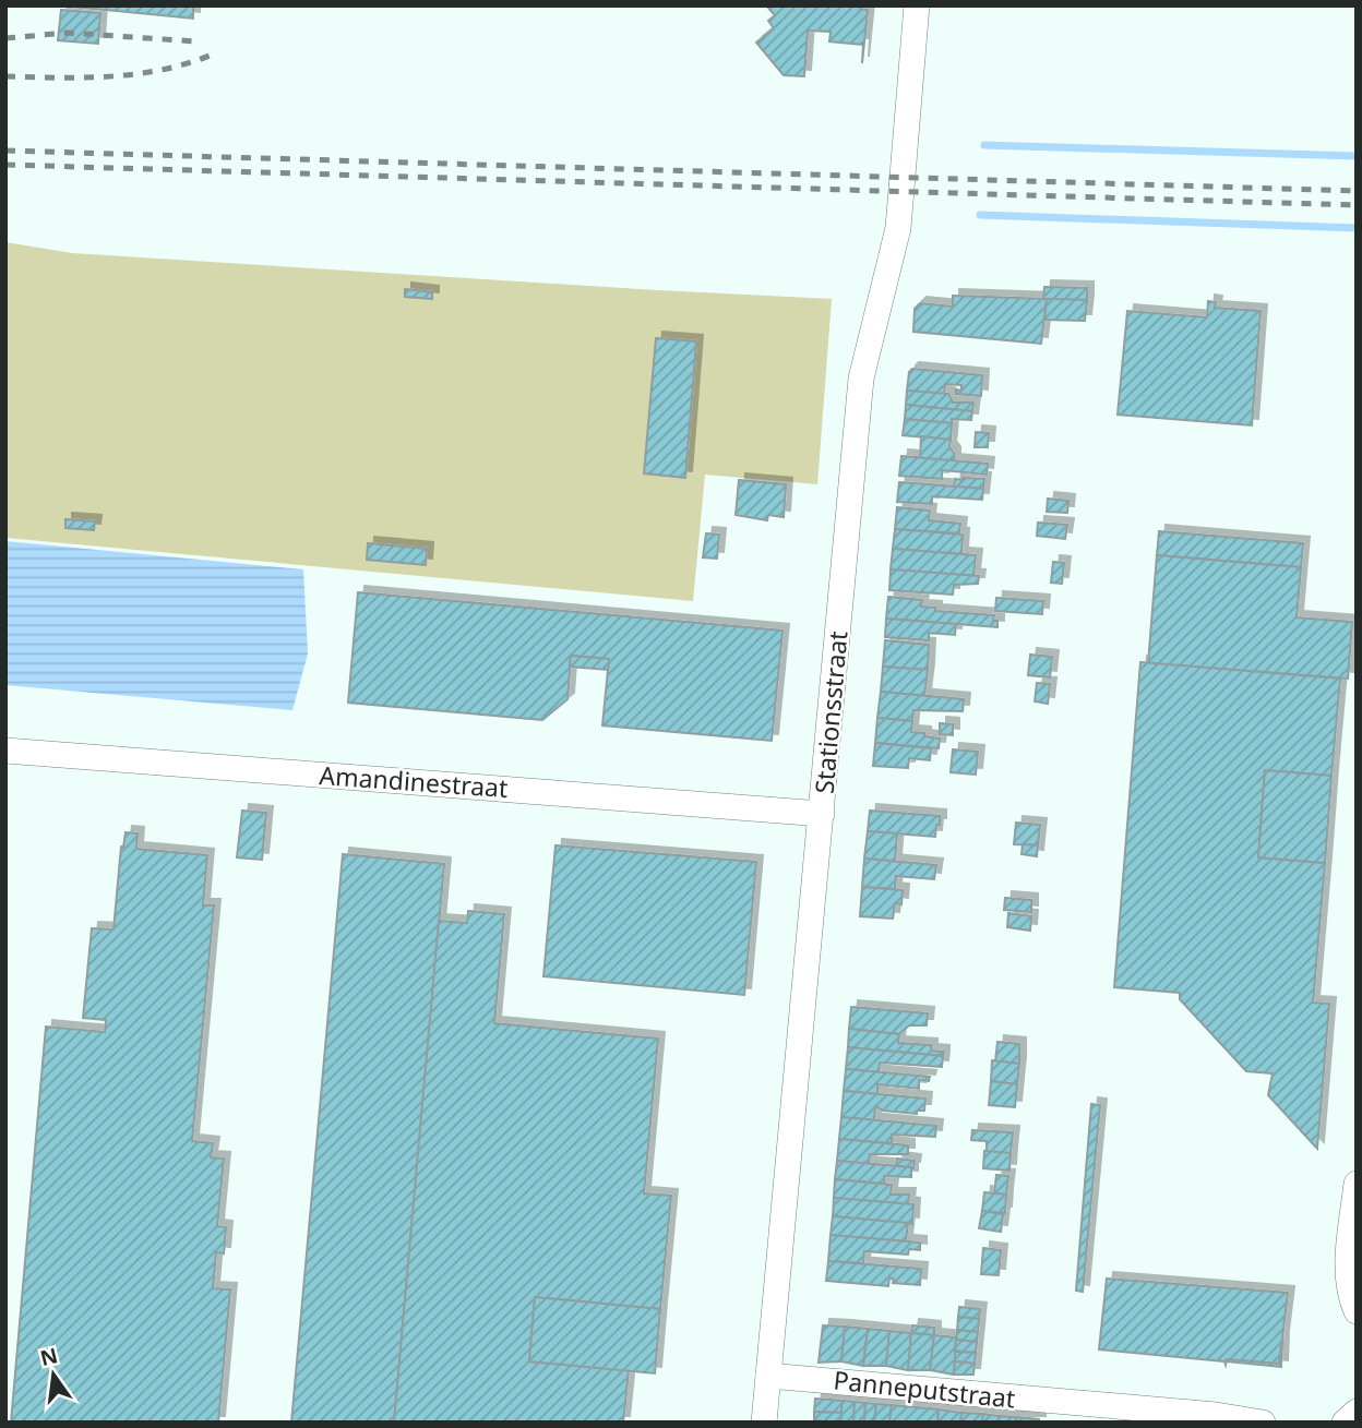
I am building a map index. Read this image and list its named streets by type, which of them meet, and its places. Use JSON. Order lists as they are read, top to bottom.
{
  "streets": {
    "street": ["Stationsstraat", "Amandinestraat", "Panneputstraat"]
  },
  "crossings": [
    ["Stationsstraat", "Amandinestraat"],
    ["Stationsstraat", "Panneputstraat"]
  ],
  "north": "top"
}
